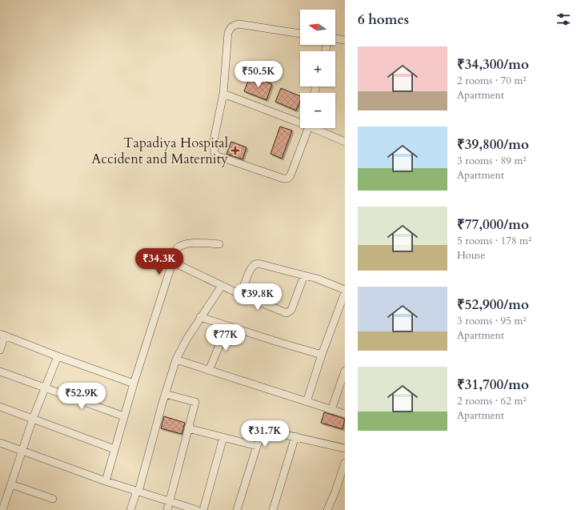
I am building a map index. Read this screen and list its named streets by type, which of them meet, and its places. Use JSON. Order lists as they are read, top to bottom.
{
  "places": {
    "health": ["Tapadiya Hospital Accident and Maternity"]
  },
  "north": "left",
  "page": {
    "heading": "6 homes",
    "map_buttons": ["+", "−"],
    "list": [
      {
        "name": "₹34,300/mo",
        "note": "2 rooms · 70 m² · Apartment"
      },
      {
        "name": "₹39,800/mo",
        "note": "3 rooms · 89 m² · Apartment"
      },
      {
        "name": "₹77,000/mo",
        "note": "5 rooms · 178 m² · House"
      },
      {
        "name": "₹52,900/mo",
        "note": "3 rooms · 95 m² · Apartment"
      },
      {
        "name": "₹31,700/mo",
        "note": "2 rooms · 62 m² · Apartment"
      }
    ],
    "price": [
      "₹50.5K",
      "₹34.3K",
      "₹39.8K",
      "₹77K",
      "₹52.9K",
      "₹31.7K"
    ]
  }
}
